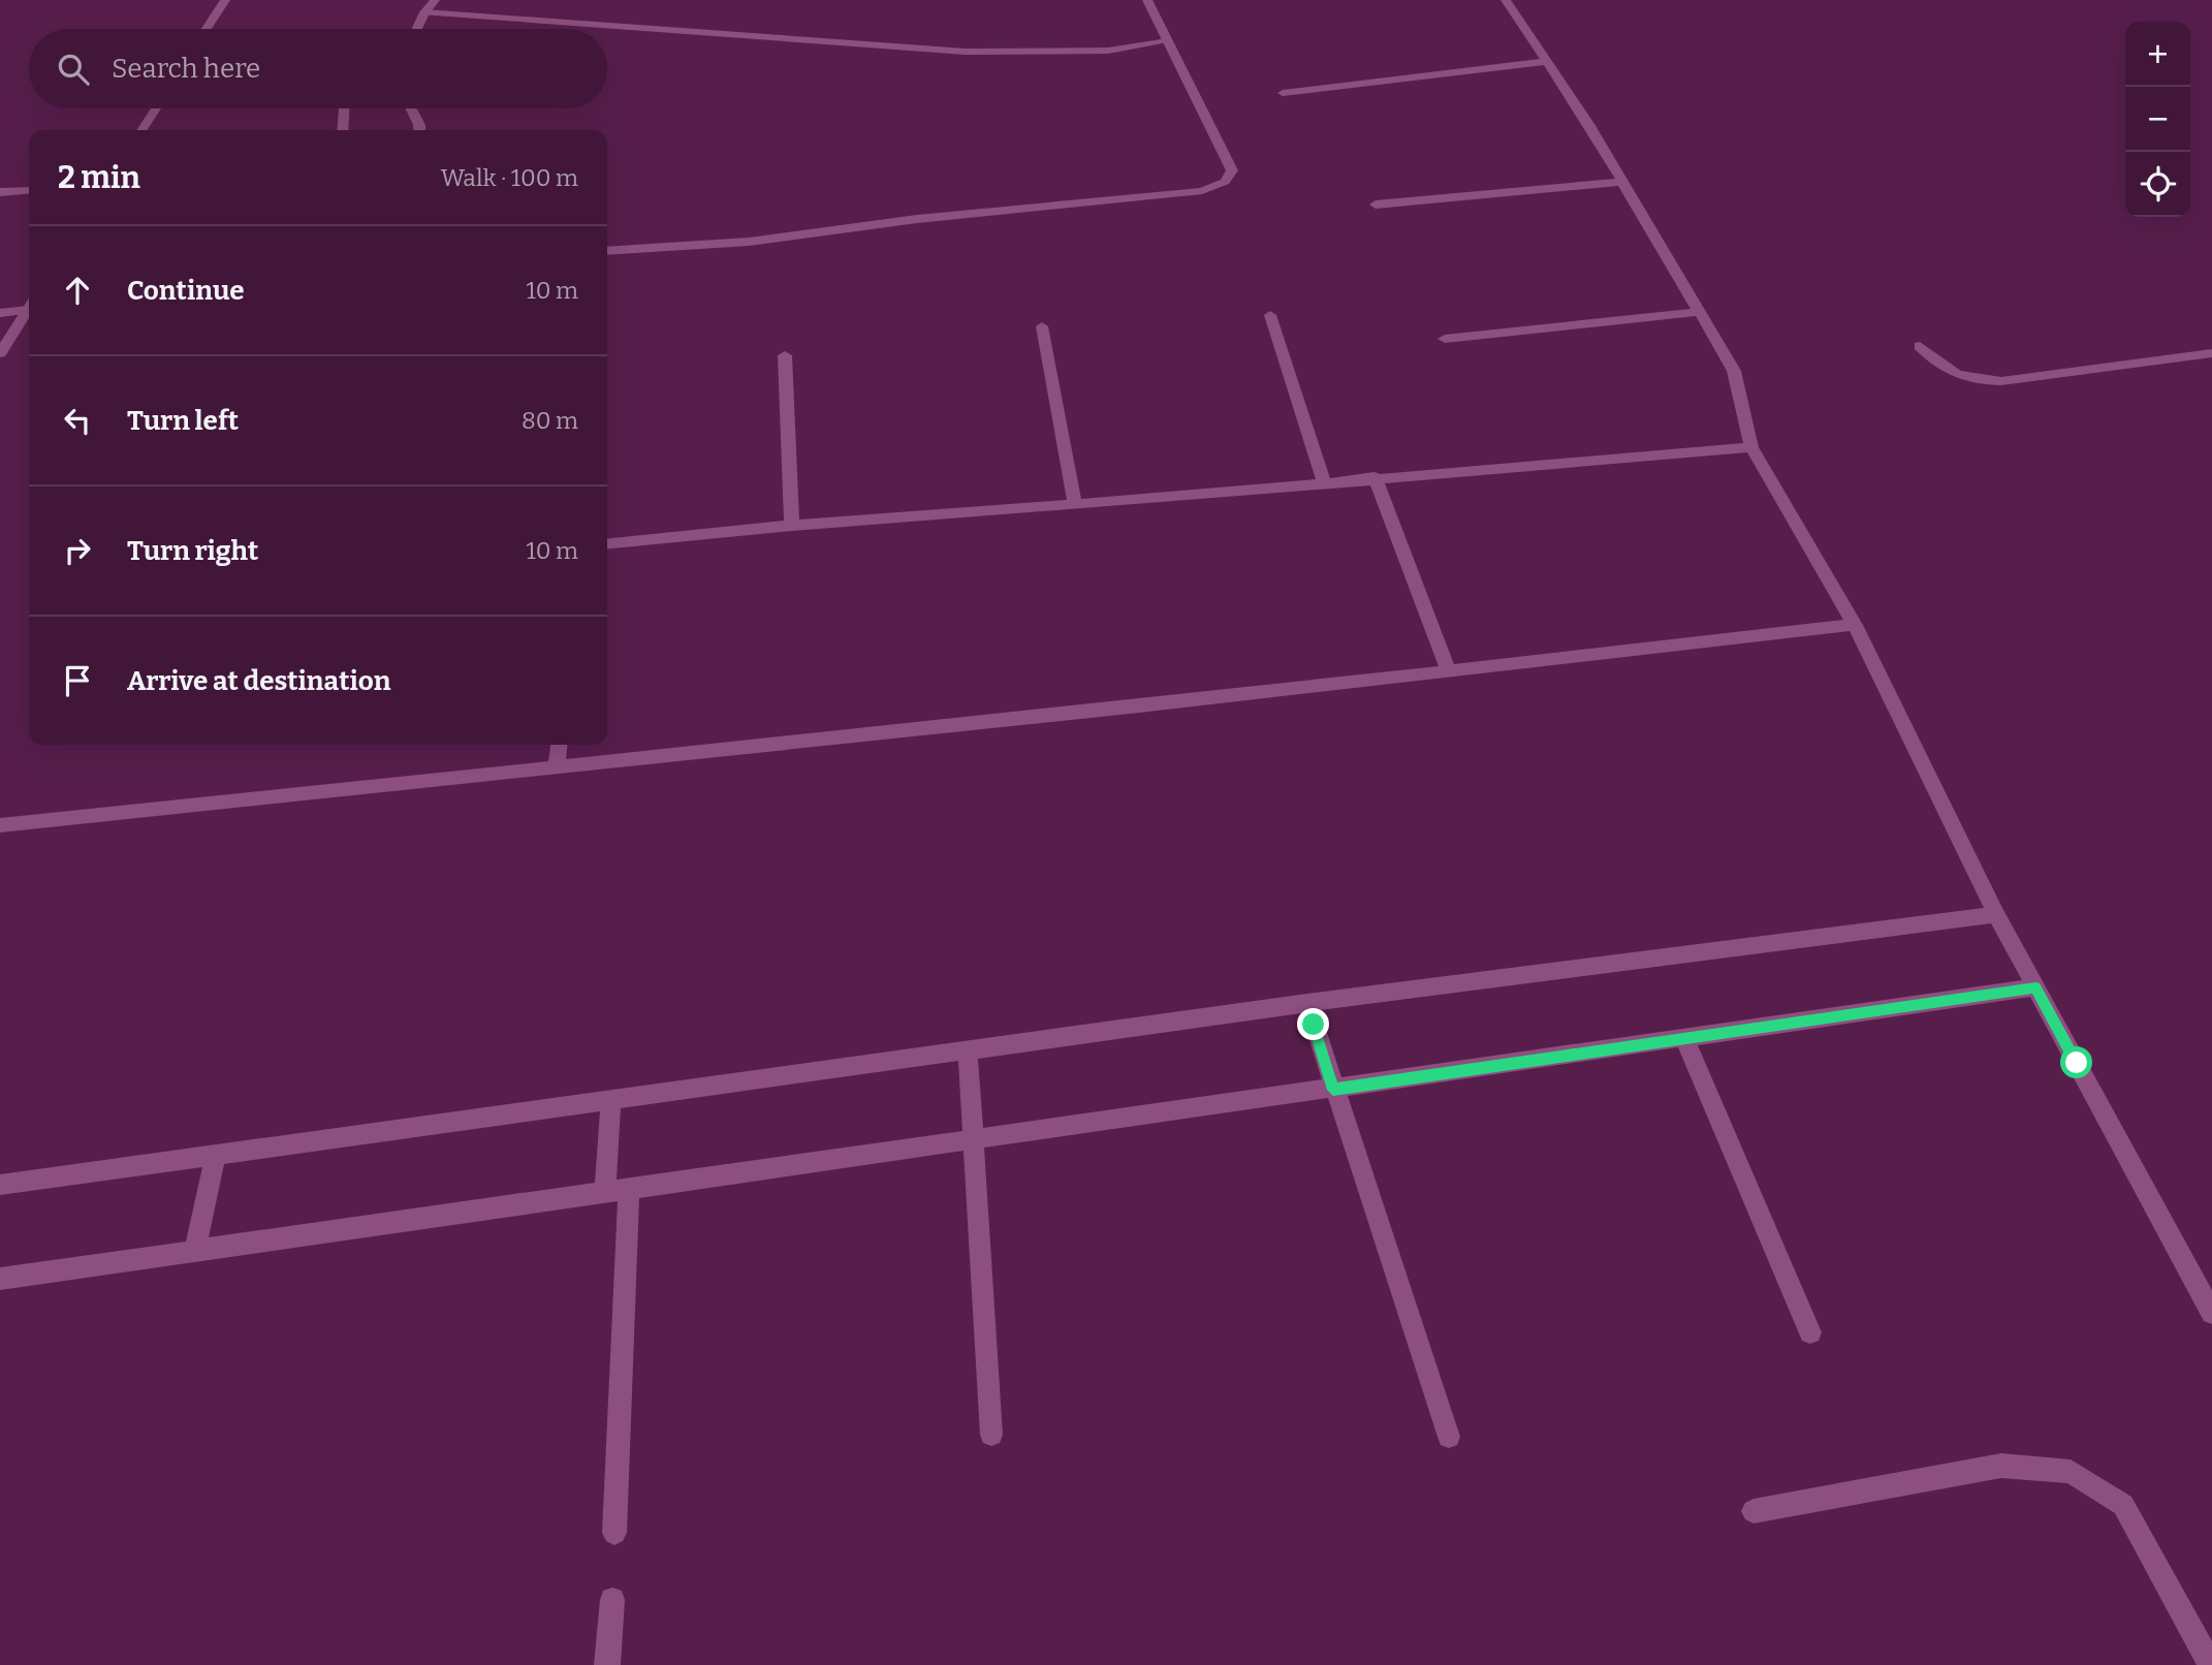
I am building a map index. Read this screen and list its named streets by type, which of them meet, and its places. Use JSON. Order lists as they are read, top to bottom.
{
  "page": {
    "map_buttons": ["+", "−"],
    "search": "Search here",
    "heading": ["2 min", "Walk · 100 m"],
    "list": [
      ["Continue", "10 m"],
      ["Turn left", "80 m"],
      ["Turn right", "10 m"],
      "Arrive at destination"
    ]
  }
}
